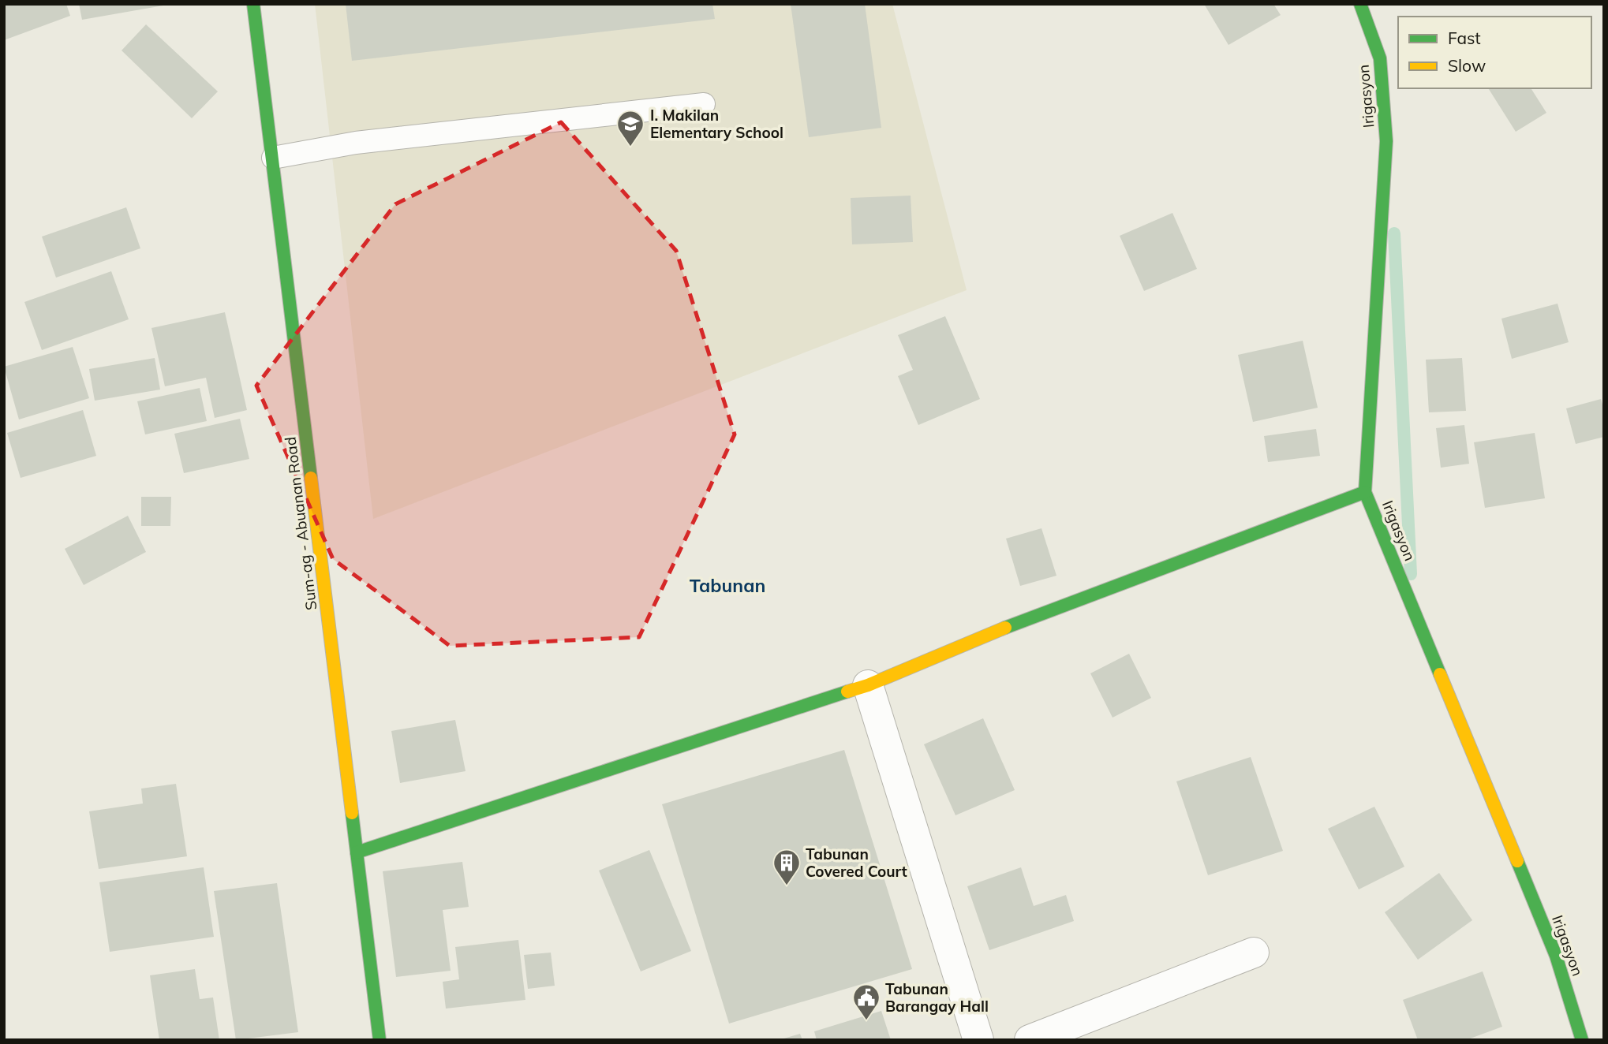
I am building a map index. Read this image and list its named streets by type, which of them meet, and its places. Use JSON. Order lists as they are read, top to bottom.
{
  "streets": {
    "street": ["Irigasyon", "Sum-ag - Abuanan Road"]
  },
  "districts": ["Tabunan"],
  "places": {
    "school or university": ["I. Makilan Elementary School"],
    "building": ["Tabunan Covered Court"],
    "public building": ["Tabunan Barangay Hall"]
  },
  "legend": ["Fast", "Slow"]
}
